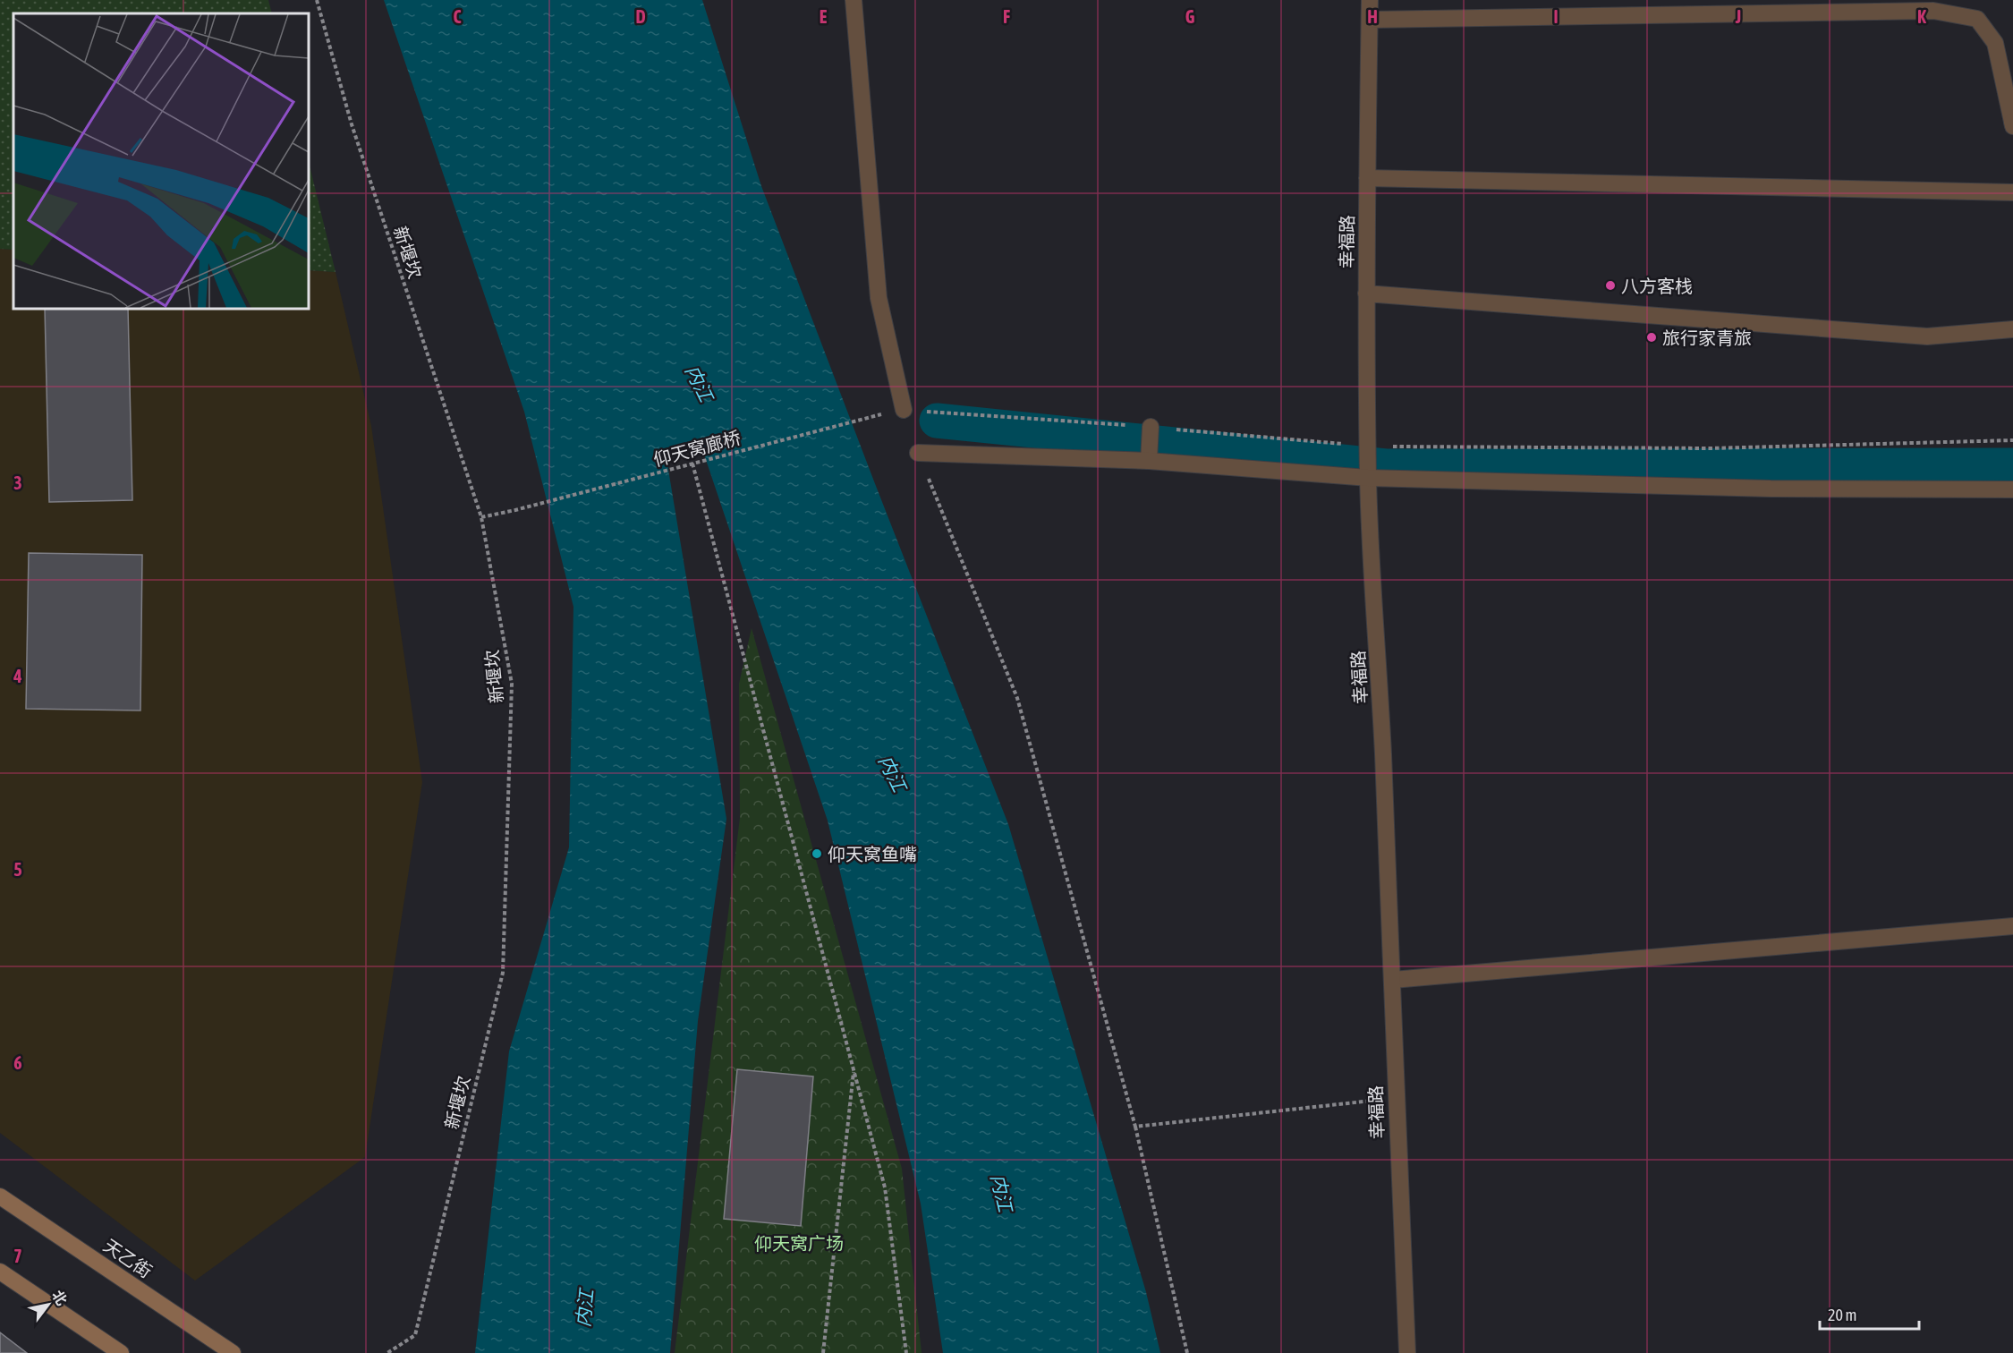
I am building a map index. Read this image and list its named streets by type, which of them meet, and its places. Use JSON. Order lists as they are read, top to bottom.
{
  "streets": {
    "main road": ["天乙街"],
    "street": ["幸福路"],
    "path": ["新堰坎", "仰天窝廊桥"]
  },
  "crossings": [
    ["新堰坎", "仰天窝廊桥"]
  ],
  "water": ["内江"],
  "parks": ["仰天窝广场"],
  "places": ["八方客栈", "旅行家青旅", "仰天窝鱼嘴"],
  "scale_bar": "20 m",
  "north": "top right",
  "grid": {
    "columns": [
      "C",
      "D",
      "E",
      "F",
      "G",
      "H",
      "I",
      "J",
      "K"
    ],
    "rows": [
      "3",
      "4",
      "5",
      "6",
      "7"
    ]
  }
}
